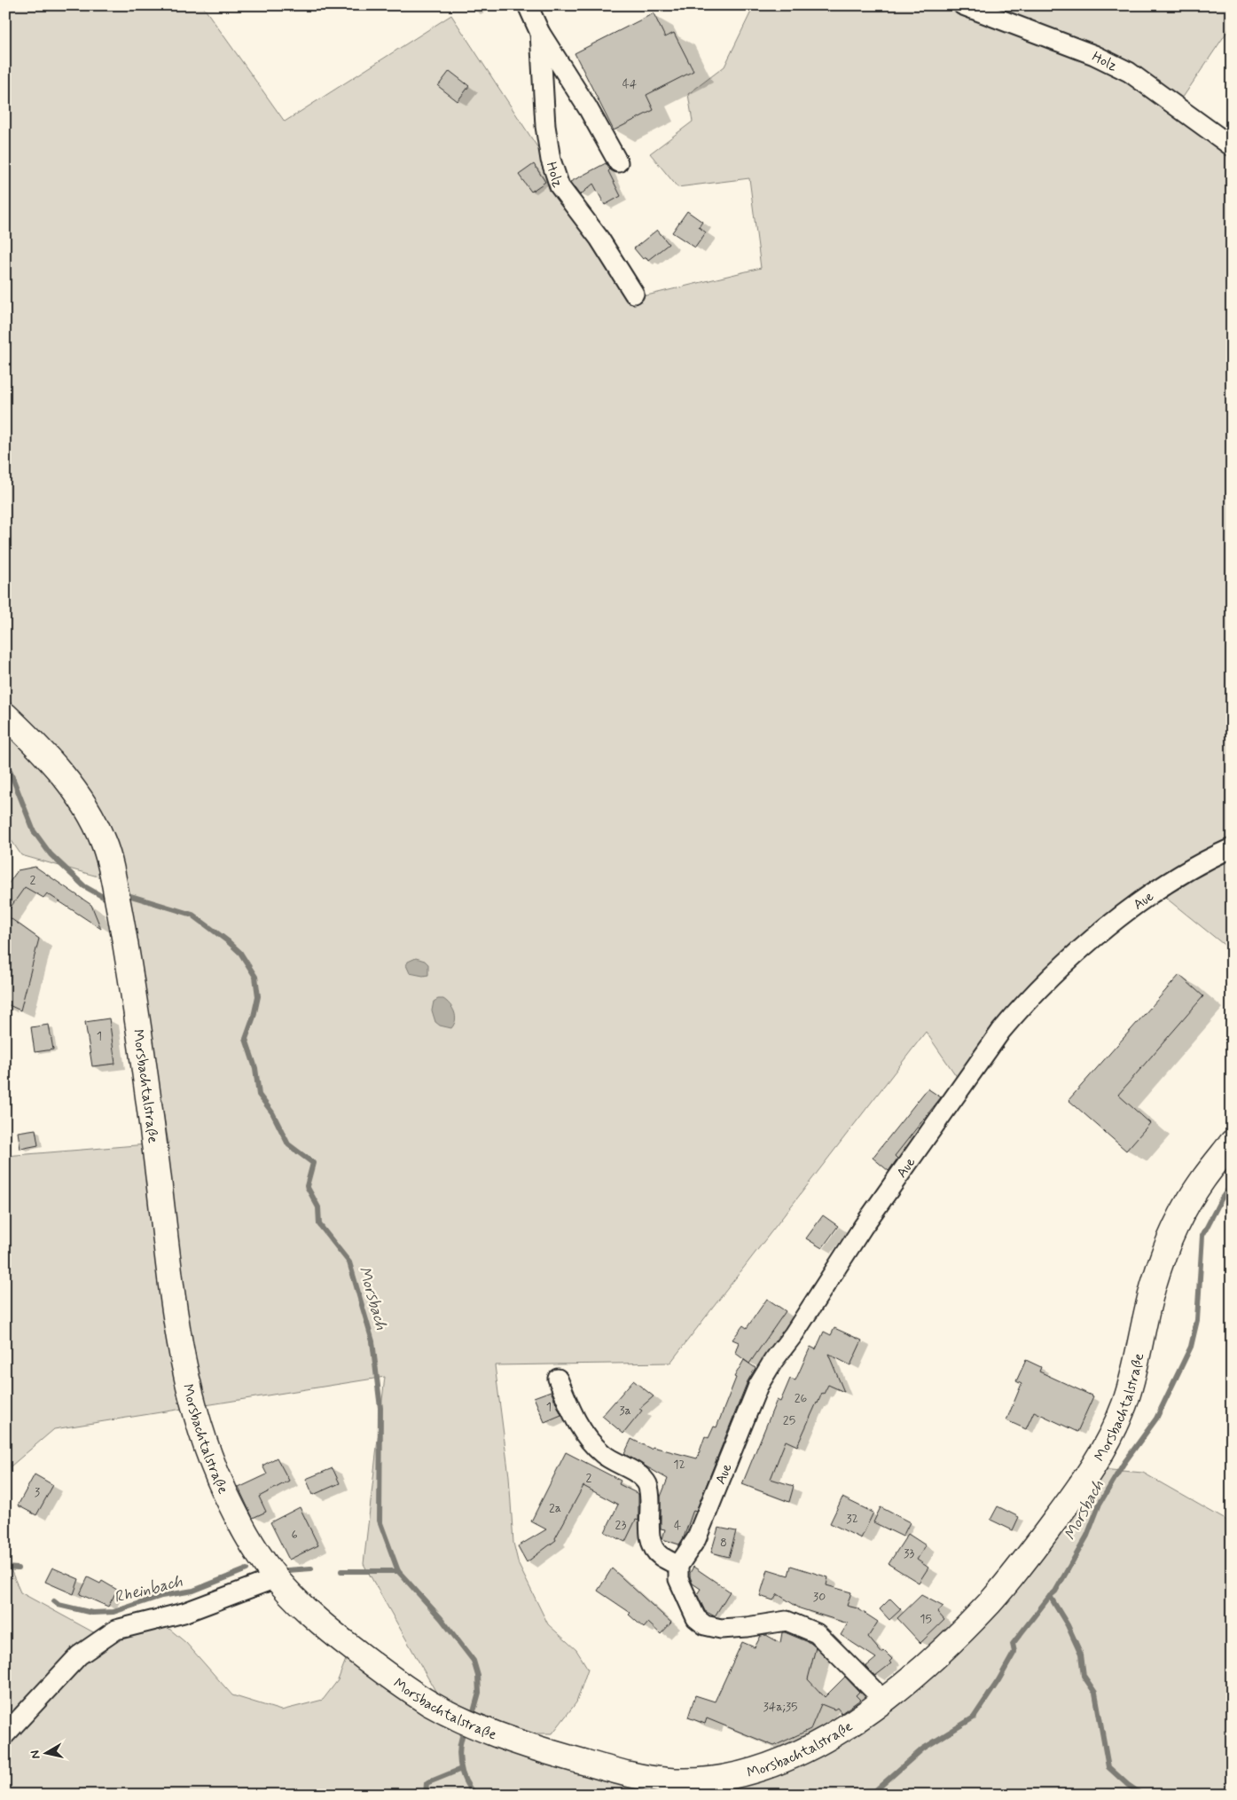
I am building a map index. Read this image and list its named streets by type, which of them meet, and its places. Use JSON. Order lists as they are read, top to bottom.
{
  "streets": {
    "main road": ["Morsbachtalstraße"],
    "street": ["Holz", "Aue"]
  },
  "water": ["Morsbach", "Rheinbach"],
  "house_numbers": [
    "44",
    "2",
    "1",
    "26",
    "1",
    "3a",
    "25",
    "12",
    "2",
    "3",
    "2a",
    "32",
    "23",
    "4",
    "6",
    "8",
    "33",
    "30",
    "15",
    "34a;35"
  ],
  "north": "left"
}
